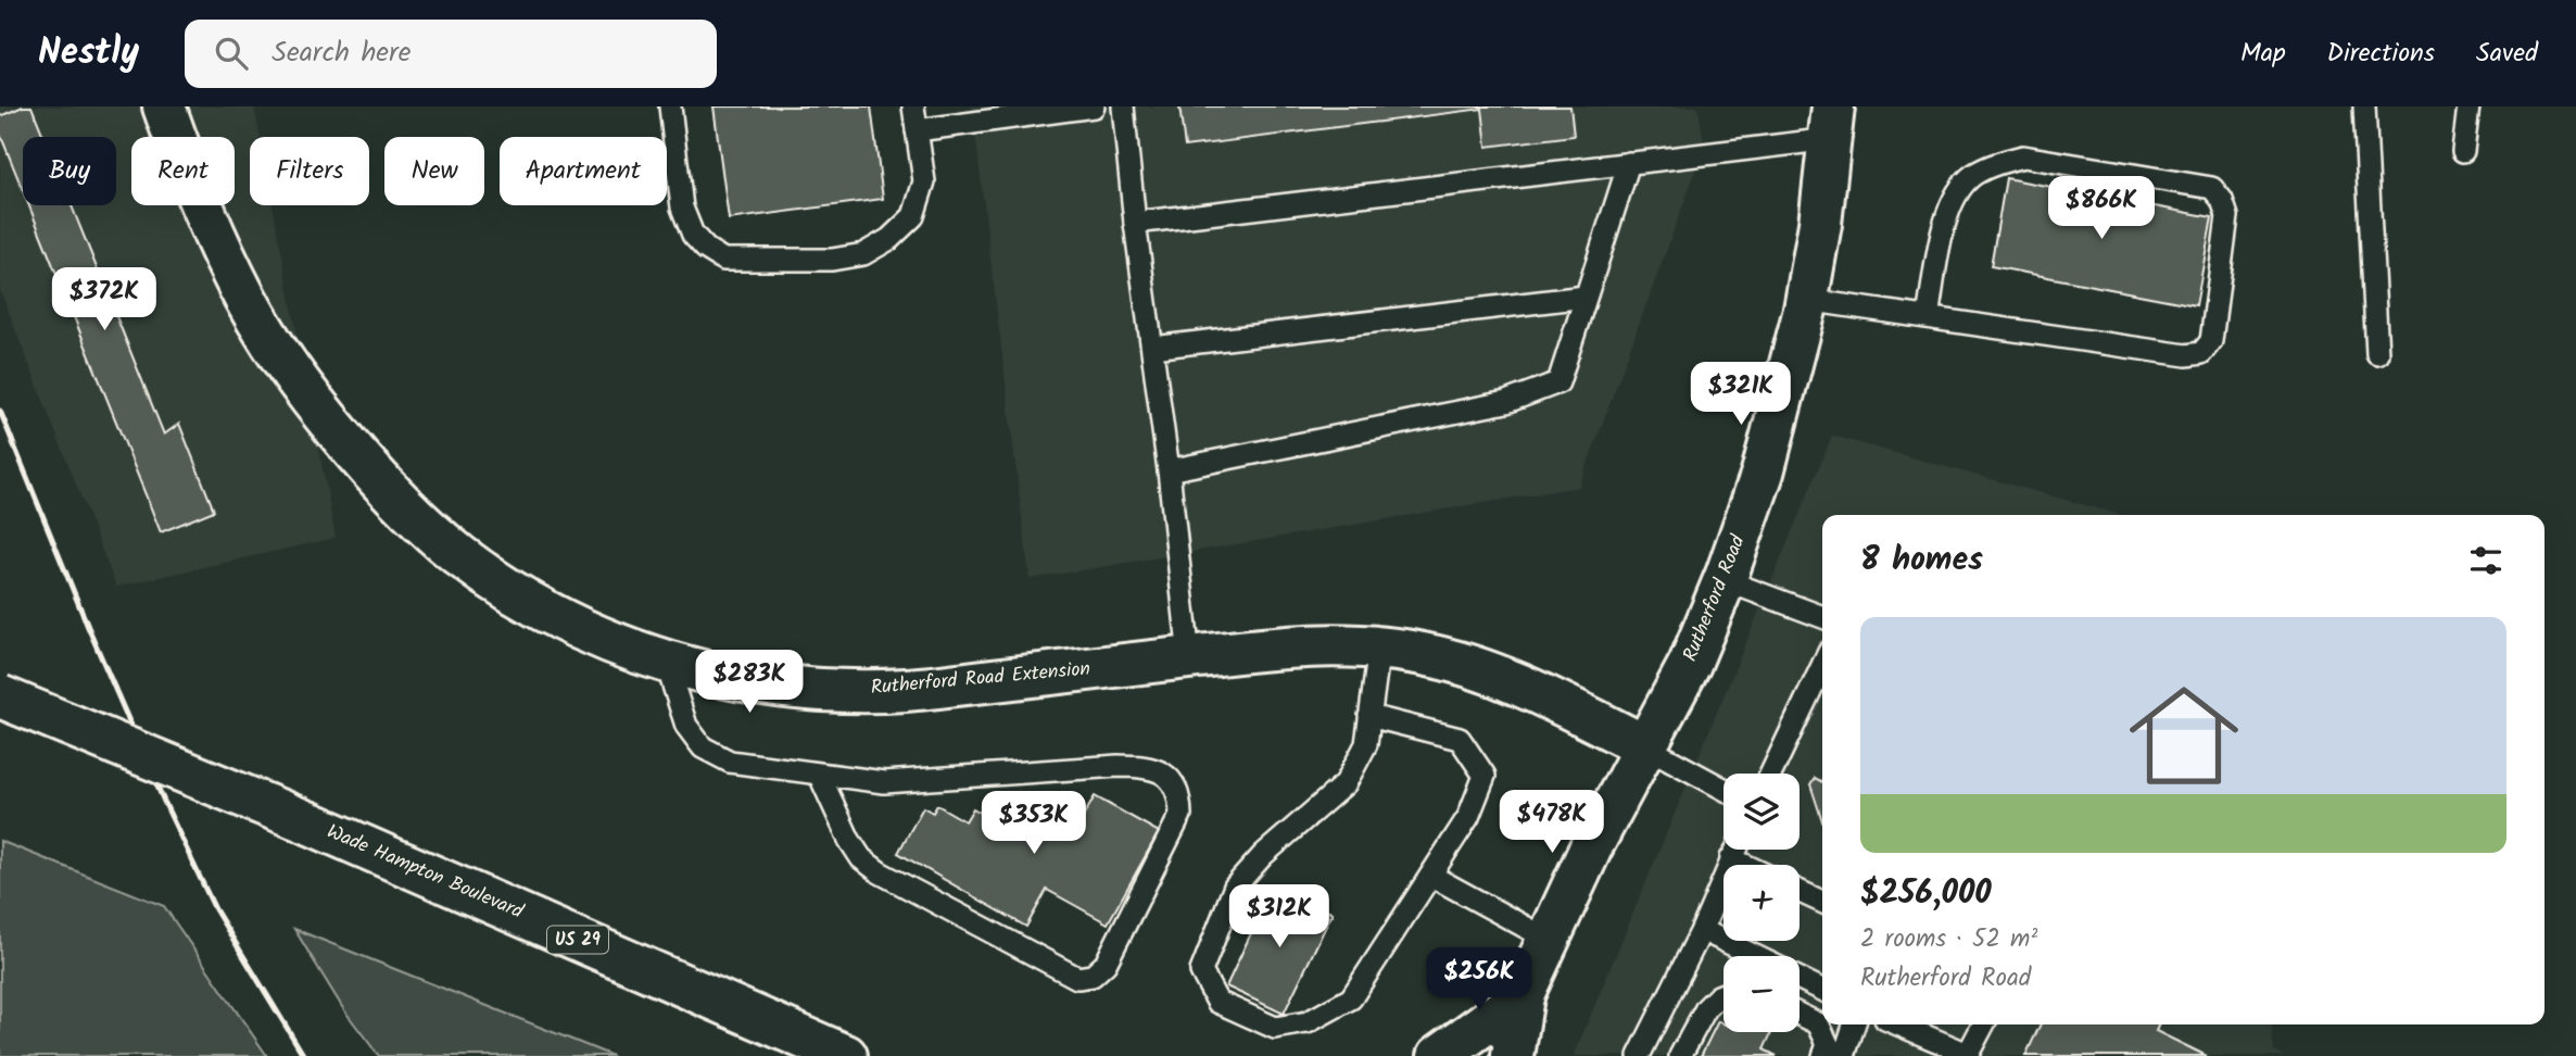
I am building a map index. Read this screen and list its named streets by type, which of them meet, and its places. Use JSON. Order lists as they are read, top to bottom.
{
  "streets": {
    "street": [
      "Rutherford Road",
      "Rutherford Road Extension",
      "Wade Hampton Boulevard",
      "US 29"
    ]
  },
  "crossings": [
    ["Rutherford Road", "Rutherford Road Extension"]
  ],
  "page": {
    "header": "Nestly",
    "search": "Search here",
    "nav": ["Map", "Directions", "Saved"],
    "chip": [
      "Buy",
      "Rent",
      "Filters",
      "New",
      "Apartment"
    ],
    "price": [
      "$866K",
      "$372K",
      "$321K",
      "$283K",
      "$478K",
      "$353K",
      "$312K",
      "$256K"
    ],
    "heading": "8 homes",
    "list": [
      {
        "name": "$256,000",
        "note": "2 rooms · 52 m² · Rutherford Road"
      }
    ],
    "map_buttons": ["+", "−"]
  }
}
